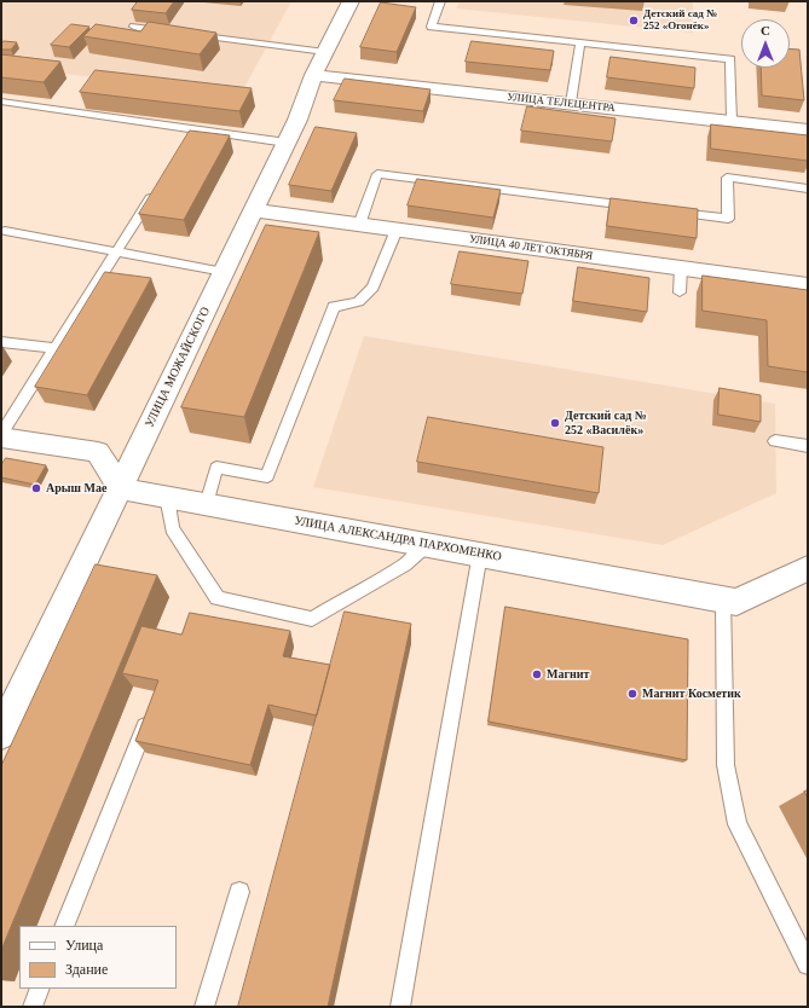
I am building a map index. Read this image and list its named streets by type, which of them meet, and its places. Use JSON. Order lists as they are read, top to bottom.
{
  "streets": {
    "street": [
      "УЛИЦА ТЕЛЕЦЕНТРА",
      "УЛИЦА 40 ЛЕТ ОКТЯБРЯ",
      "УЛИЦА МОЖАЙСКОГО",
      "УЛИЦА АЛЕКСАНДРА ПАРХОМЕНКО"
    ]
  },
  "crossings": [
    ["УЛИЦА ТЕЛЕЦЕНТРА", "УЛИЦА МОЖАЙСКОГО"],
    ["УЛИЦА 40 ЛЕТ ОКТЯБРЯ", "УЛИЦА МОЖАЙСКОГО"],
    ["УЛИЦА МОЖАЙСКОГО", "УЛИЦА АЛЕКСАНДРА ПАРХОМЕНКО"]
  ],
  "places": [
    "Детский сад № 252 «Огонёк»",
    "Детский сад № 252 «Василёк»",
    "Арыш Мае",
    "Магнит",
    "Магнит Косметик"
  ],
  "legend": ["Улица", "Здание"],
  "north": "top"
}
